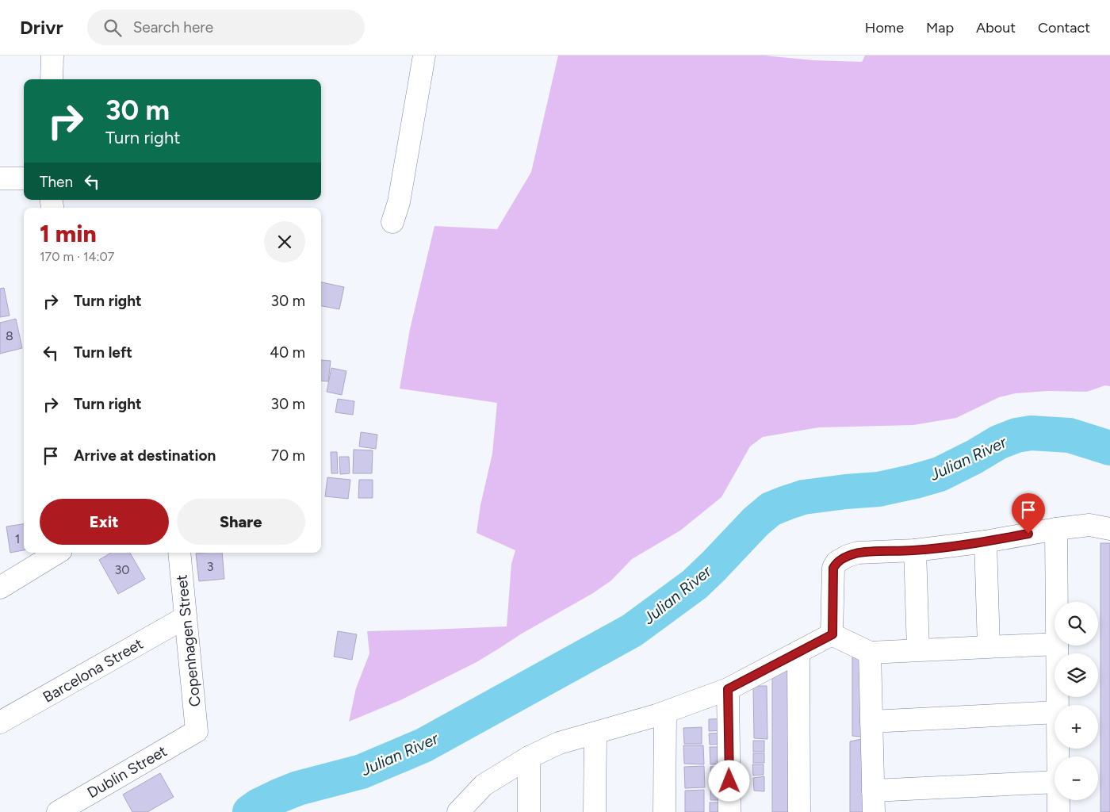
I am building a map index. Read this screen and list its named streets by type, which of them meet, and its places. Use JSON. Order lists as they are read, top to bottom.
{
  "streets": {
    "street": ["Copenhagen Street", "Barcelona Street", "Dublin Street"]
  },
  "crossings": [
    ["Copenhagen Street", "Barcelona Street"],
    ["Copenhagen Street", "Dublin Street"]
  ],
  "water": ["Julian River"],
  "house_numbers": [
    "8",
    "1",
    "3",
    "30"
  ],
  "page": {
    "header": "Drivr",
    "search": "Search here",
    "nav": [
      "Home",
      "Map",
      "About",
      "Contact"
    ],
    "turn": ["30 m", "Turn right"],
    "then": "Then",
    "heading": ["1 min", "170 m · 14:07"],
    "list": [
      {
        "name": "Turn right",
        "value": "30 m"
      },
      {
        "name": "Turn left",
        "value": "40 m"
      },
      {
        "name": "Turn right",
        "value": "30 m"
      },
      {
        "name": "Arrive at destination",
        "value": "70 m"
      }
    ],
    "buttons": ["Exit", "Share"],
    "map_buttons": ["+", "−"]
  }
}
